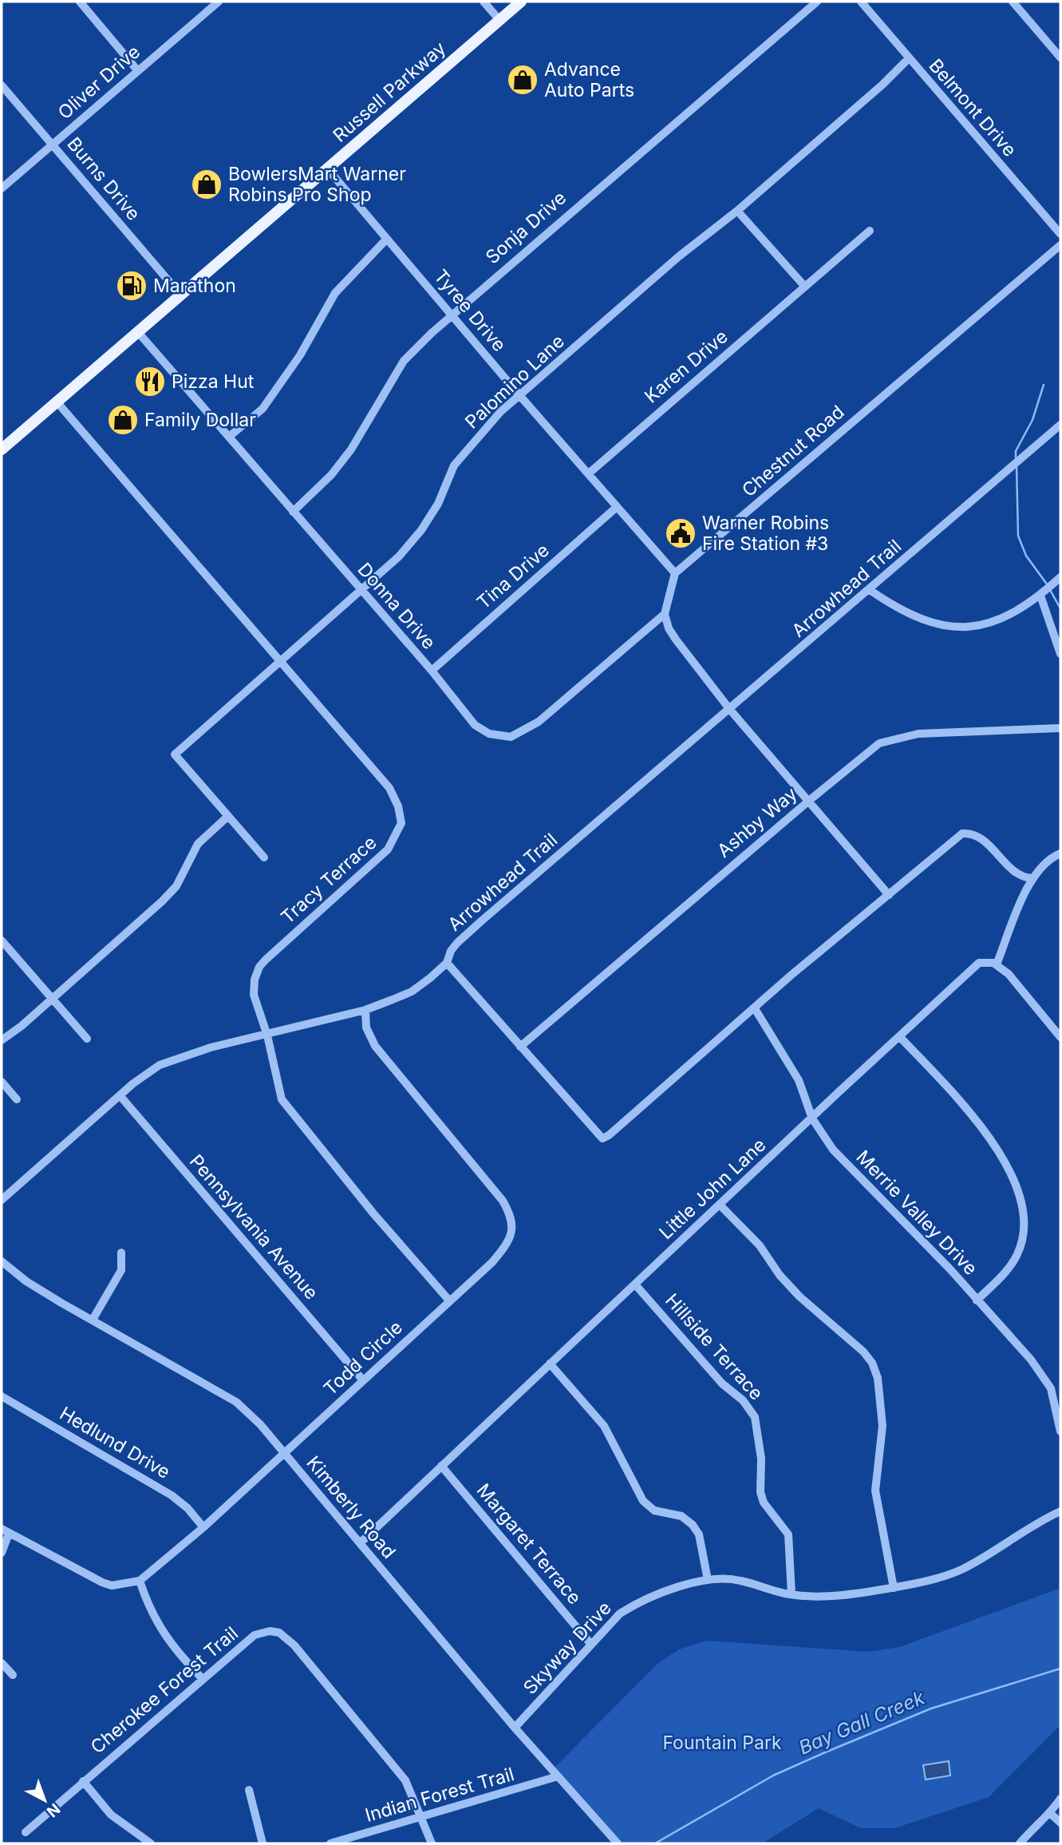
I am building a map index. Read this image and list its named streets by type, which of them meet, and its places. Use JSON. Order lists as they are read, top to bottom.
{
  "streets": {
    "main road": ["Russell Parkway"],
    "street": [
      "Oliver Drive",
      "Belmont Drive",
      "Burns Drive",
      "Sonja Drive",
      "Tyree Drive",
      "Karen Drive",
      "Palomino Lane",
      "Chestnut Road",
      "Tina Drive",
      "Arrowhead Trail",
      "Donna Drive",
      "Ashby Way",
      "Tracy Terrace",
      "Little John Lane",
      "Merrie Valley Drive",
      "Pennsylvania Avenue",
      "Hillside Terrace",
      "Todd Circle",
      "Hedlund Drive",
      "Kimberly Road",
      "Margaret Terrace",
      "Skyway Drive",
      "Cherokee Forest Trail",
      "Indian Forest Trail"
    ]
  },
  "crossings": [
    ["Oliver Drive", "Burns Drive"],
    ["Russell Parkway", "Burns Drive"],
    ["Russell Parkway", "Tyree Drive"],
    ["Russell Parkway", "Donna Drive"],
    ["Russell Parkway", "Tracy Terrace"],
    ["Belmont Drive", "Palomino Lane"],
    ["Sonja Drive", "Tyree Drive"],
    ["Sonja Drive", "Donna Drive"],
    ["Tyree Drive", "Karen Drive"],
    ["Tyree Drive", "Palomino Lane"],
    ["Tyree Drive", "Chestnut Road"],
    ["Tyree Drive", "Tina Drive"],
    ["Palomino Lane", "Donna Drive"],
    ["Palomino Lane", "Tracy Terrace"],
    ["Tina Drive", "Donna Drive"],
    ["Tracy Terrace", "Todd Circle"],
    ["Little John Lane", "Merrie Valley Drive"],
    ["Little John Lane", "Hillside Terrace"],
    ["Little John Lane", "Kimberly Road"],
    ["Little John Lane", "Margaret Terrace"],
    ["Pennsylvania Avenue", "Todd Circle"],
    ["Hillside Terrace", "Skyway Drive"],
    ["Todd Circle", "Hedlund Drive"],
    ["Todd Circle", "Kimberly Road"],
    ["Kimberly Road", "Skyway Drive"],
    ["Kimberly Road", "Indian Forest Trail"],
    ["Margaret Terrace", "Skyway Drive"],
    ["Cherokee Forest Trail", "Indian Forest Trail"]
  ],
  "water": ["Bay Gall Creek"],
  "parks": ["Fountain Park"],
  "places": {
    "shop": ["Advance Auto Parts", "BowlersMart Warner Robins Pro Shop", "Family Dollar"],
    "fuel station": ["Marathon"],
    "restaurant": ["Pizza Hut"],
    "public building": ["Warner Robins Fire Station #3"]
  },
  "north": "bottom right"
}
